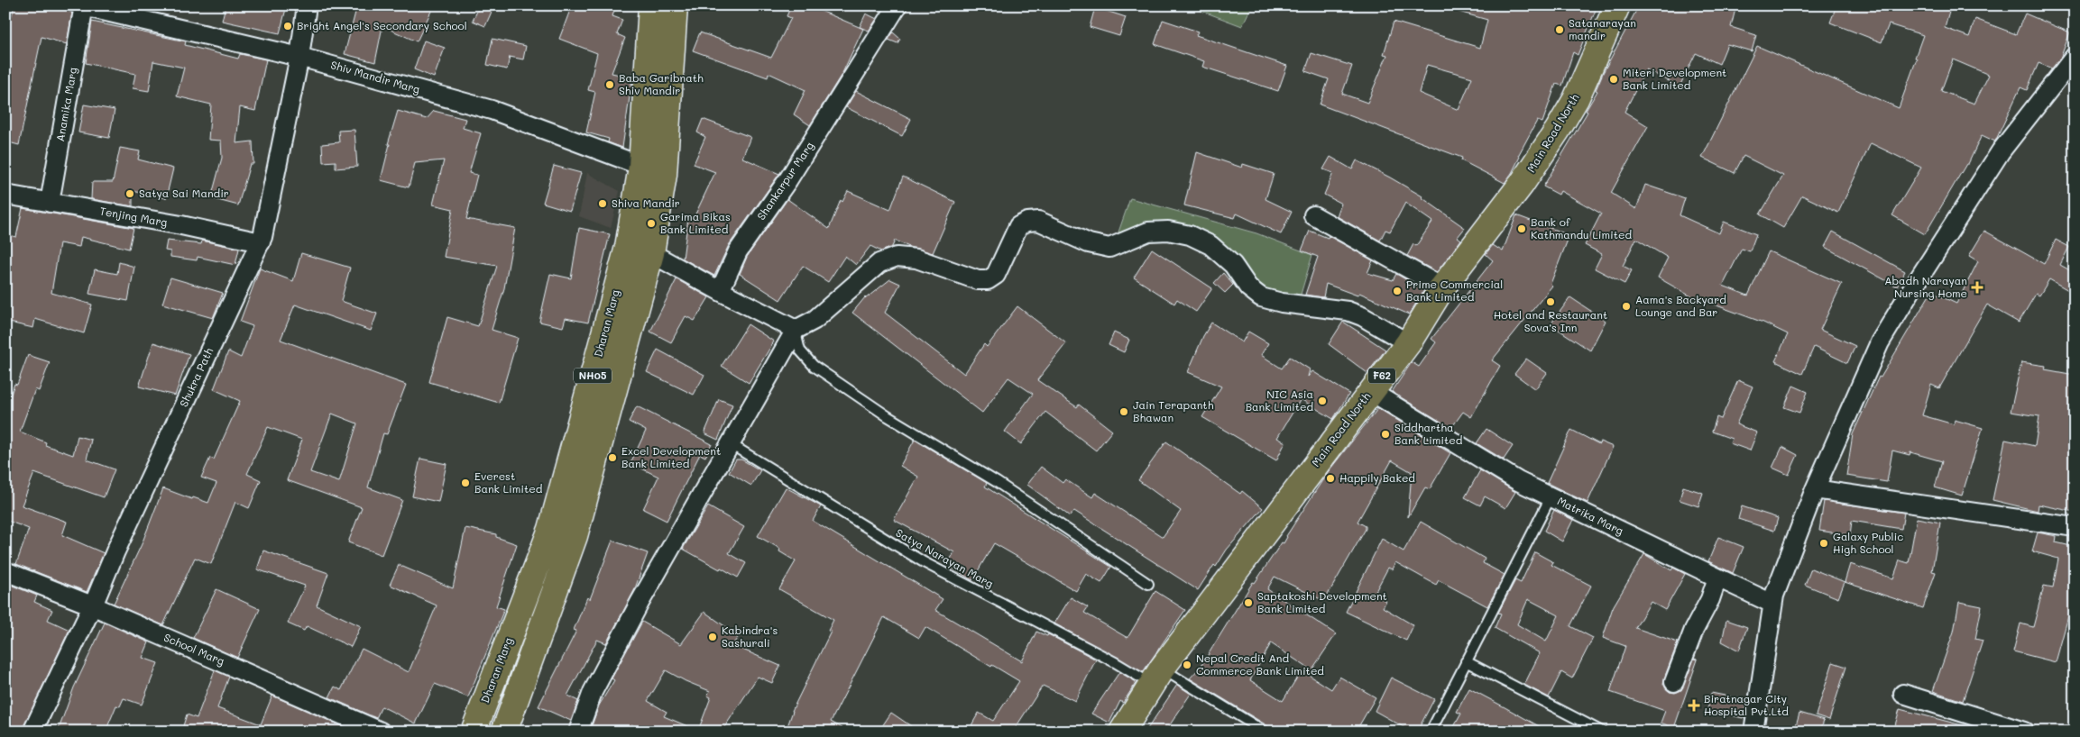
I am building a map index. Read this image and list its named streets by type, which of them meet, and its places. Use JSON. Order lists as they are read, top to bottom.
{
  "streets": {
    "main road": [
      "Main Road North",
      "Dharan Marg",
      "NH05",
      "F62"
    ],
    "street": [
      "Shiv Mandir Marg",
      "Anamika Marg",
      "Shankarpur Marg",
      "Tenjing Marg",
      "Shukra Path",
      "Matrika Marg",
      "School Marg"
    ],
    "lane": ["Satya Narayan Marg"]
  },
  "crossings": [
    ["Shiv Mandir Marg", "Anamika Marg"],
    ["Shiv Mandir Marg", "Dharan Marg"],
    ["Shiv Mandir Marg", "Shukra Path"],
    ["Anamika Marg", "Tenjing Marg"],
    ["Main Road North", "Matrika Marg"],
    ["Main Road North", "Satya Narayan Marg"],
    ["Tenjing Marg", "Shukra Path"],
    ["Shukra Path", "School Marg"]
  ],
  "places": {
    "other": [
      "Bright Angel's Secondary School",
      "Satanarayan mandir",
      "Miteri Development Bank Limited",
      "Baba Garibnath Shiv Mandir",
      "Satya Sai Mandir",
      "Shiva Mandir",
      "Garima Bikas Bank Limited",
      "Bank of Kathmandu Limited",
      "Prime Commercial Bank Limited",
      "Hotel and Restaurant Sova's Inn",
      "Aama's Backyard Lounge and Bar",
      "NIC Asia Bank Limited",
      "Jain Terapanth Bhawan",
      "Siddhartha Bank Limited",
      "Excel Development Bank Limited",
      "Happily Baked",
      "Everest Bank Limited",
      "Galaxy Public High School",
      "Saptakoshi Development Bank Limited",
      "Kabindra's Sashurali",
      "Nepal Credit And Commerce Bank Limited"
    ],
    "health": ["Abadh Narayan Nursing Home", "Biratnagar City Hospital Pvt.Ltd"]
  }
}
